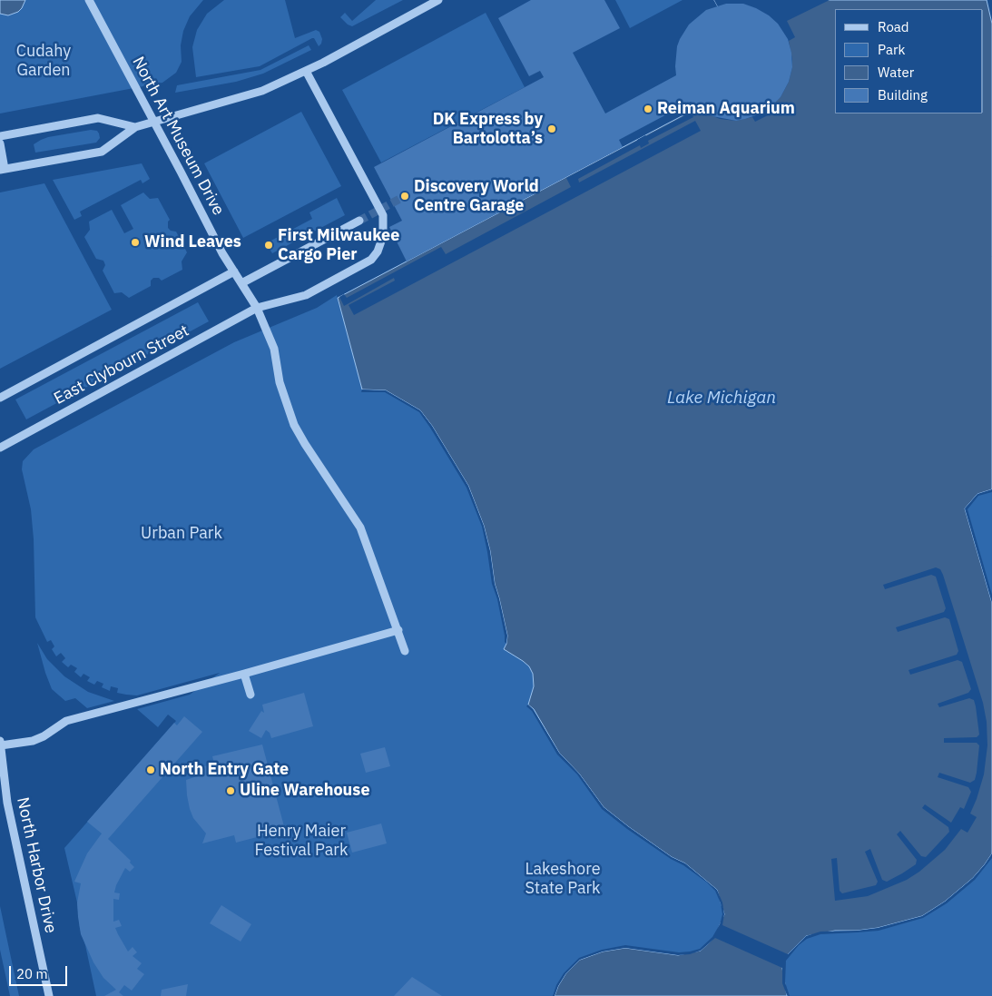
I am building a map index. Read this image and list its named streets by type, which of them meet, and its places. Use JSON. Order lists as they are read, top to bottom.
{
  "streets": {
    "street": ["North Art Museum Drive", "East Clybourn Street", "North Harbor Drive"]
  },
  "crossings": [
    ["North Art Museum Drive", "East Clybourn Street"]
  ],
  "water": ["Lake Michigan"],
  "parks": [
    "Cudahy Garden",
    "Urban Park",
    "Henry Maier Festival Park",
    "Lakeshore State Park"
  ],
  "places": [
    "Reiman Aquarium",
    "DK Express by Bartolotta’s",
    "Discovery World Centre Garage",
    "Wind Leaves",
    "First Milwaukee Cargo Pier",
    "North Entry Gate",
    "Uline Warehouse"
  ],
  "legend": [
    "Road",
    "Park",
    "Water",
    "Building"
  ],
  "scale_bar": "20 m"
}
